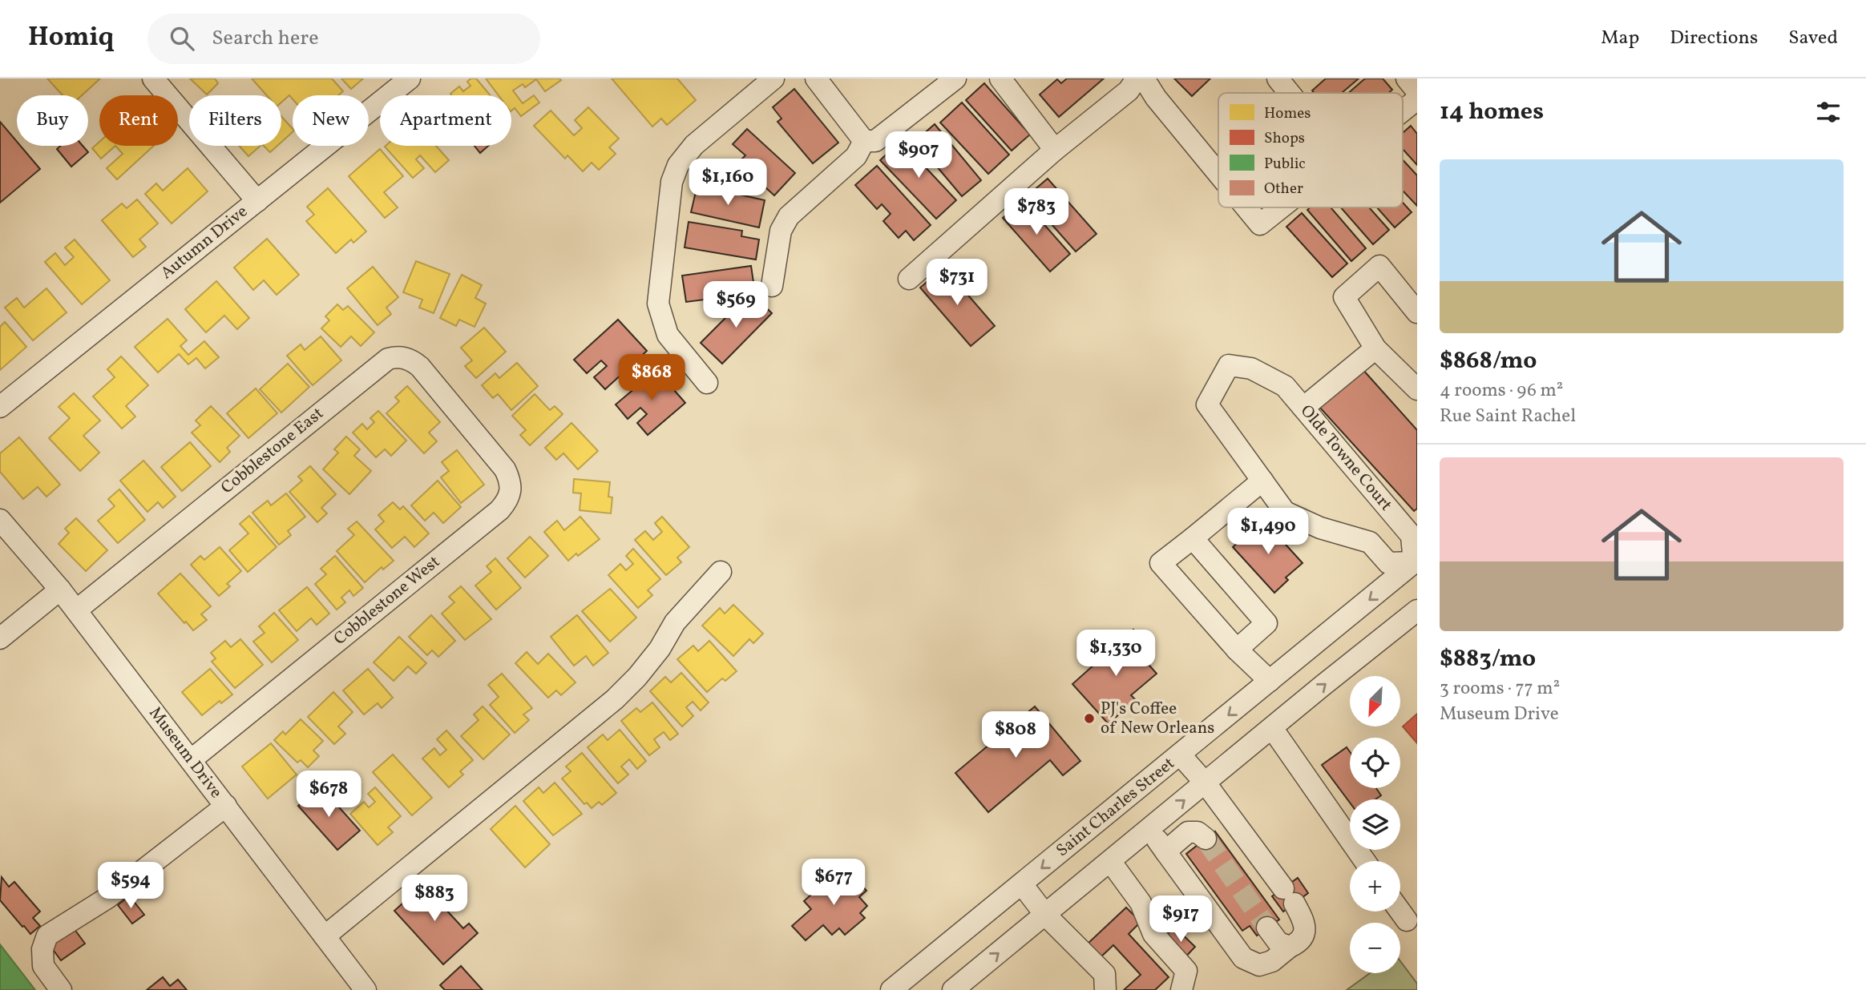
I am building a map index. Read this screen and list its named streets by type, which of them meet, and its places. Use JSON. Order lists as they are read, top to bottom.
{
  "streets": {
    "street": [
      "Autumn Drive",
      "Cobblestone East",
      "Olde Towne Court",
      "Cobblestone West",
      "Museum Drive",
      "Saint Charles Street"
    ]
  },
  "crossings": [
    ["Cobblestone East", "Cobblestone West"],
    ["Cobblestone East", "Museum Drive"],
    ["Olde Towne Court", "Saint Charles Street"],
    ["Cobblestone West", "Museum Drive"]
  ],
  "places": ["PJ's Coffee of New Orleans"],
  "legend": [
    "Homes",
    "Shops",
    "Public",
    "Other"
  ],
  "north": "bottom left",
  "page": {
    "header": "Homiq",
    "search": "Search here",
    "nav": ["Map", "Directions", "Saved"],
    "heading": "14 homes",
    "chip": [
      "Buy",
      "Rent",
      "Filters",
      "New",
      "Apartment"
    ],
    "price": [
      "$907",
      "$1,160",
      "$783",
      "$731",
      "$569",
      "$868",
      "$1,490",
      "$1,330",
      "$808",
      "$678",
      "$677",
      "$594",
      "$883",
      "$917"
    ],
    "list": [
      {
        "name": "$868/mo",
        "note": "4 rooms · 96 m² · Rue Saint Rachel"
      },
      {
        "name": "$883/mo",
        "note": "3 rooms · 77 m² · Museum Drive"
      }
    ],
    "map_buttons": ["+", "−"]
  }
}
